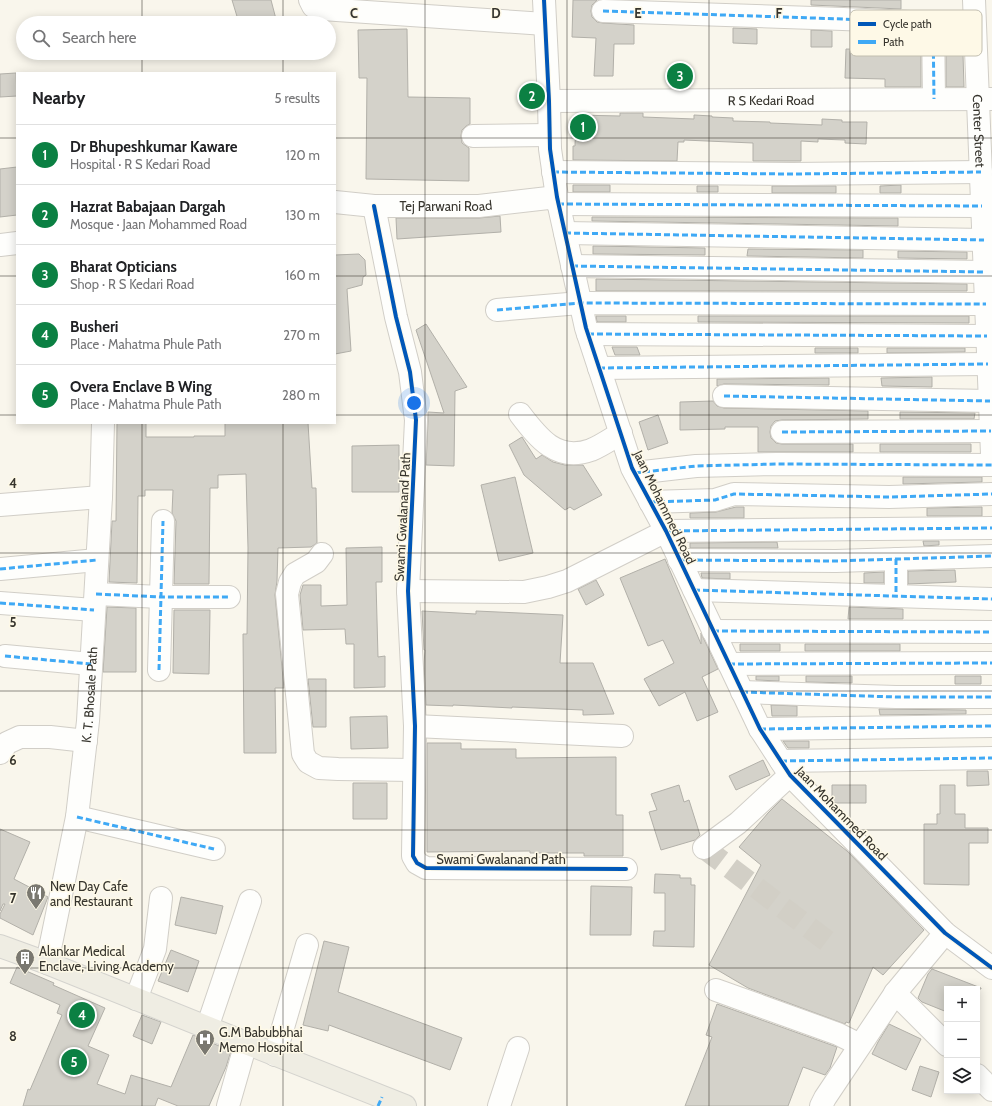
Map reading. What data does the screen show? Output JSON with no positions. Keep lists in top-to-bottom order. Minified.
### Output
{"streets":{"street":["R S Kedari Road","Center Street","Tej Parwani Road","Jaan Mohammed Road","Swami Gwalanand Path","K. T. Bhosale Path"]},"crossings":[["R S Kedari Road","Center Street"],["R S Kedari Road","Jaan Mohammed Road"],["Center Street","Tej Parwani Road"],["Tej Parwani Road","Jaan Mohammed Road"],["Tej Parwani Road","Swami Gwalanand Path"]],"places":{"restaurant":["New Day Cafe and Restaurant"],"building":["Alankar Medical Enclave, Living Academy"],"hospital":["G.M Babubbhai Memo Hospital"]},"legend":["Cycle path","Path"],"page":{"search":"Search here","pins":["3","2","1","4","5"],"heading":["Nearby","5 results"],"list":[{"mark":"1","name":"Dr Bhupeshkumar Kaware","note":"Hospital · R S Kedari Road","value":"120 m"},{"mark":"2","name":"Hazrat Babajaan Dargah","note":"Mosque · Jaan Mohammed Road","value":"130 m"},{"mark":"3","name":"Bharat Opticians","note":"Shop · R S Kedari Road","value":"160 m"},{"mark":"4","name":"Busheri","note":"Place · Mahatma Phule Path","value":"270 m"},{"mark":"5","name":"Overa Enclave B Wing","note":"Place · Mahatma Phule Path","value":"280 m"}],"map_buttons":["+","−"]},"grid":{"columns":["C","D","E","F"],"rows":["4","5","6","7","8"]}}
